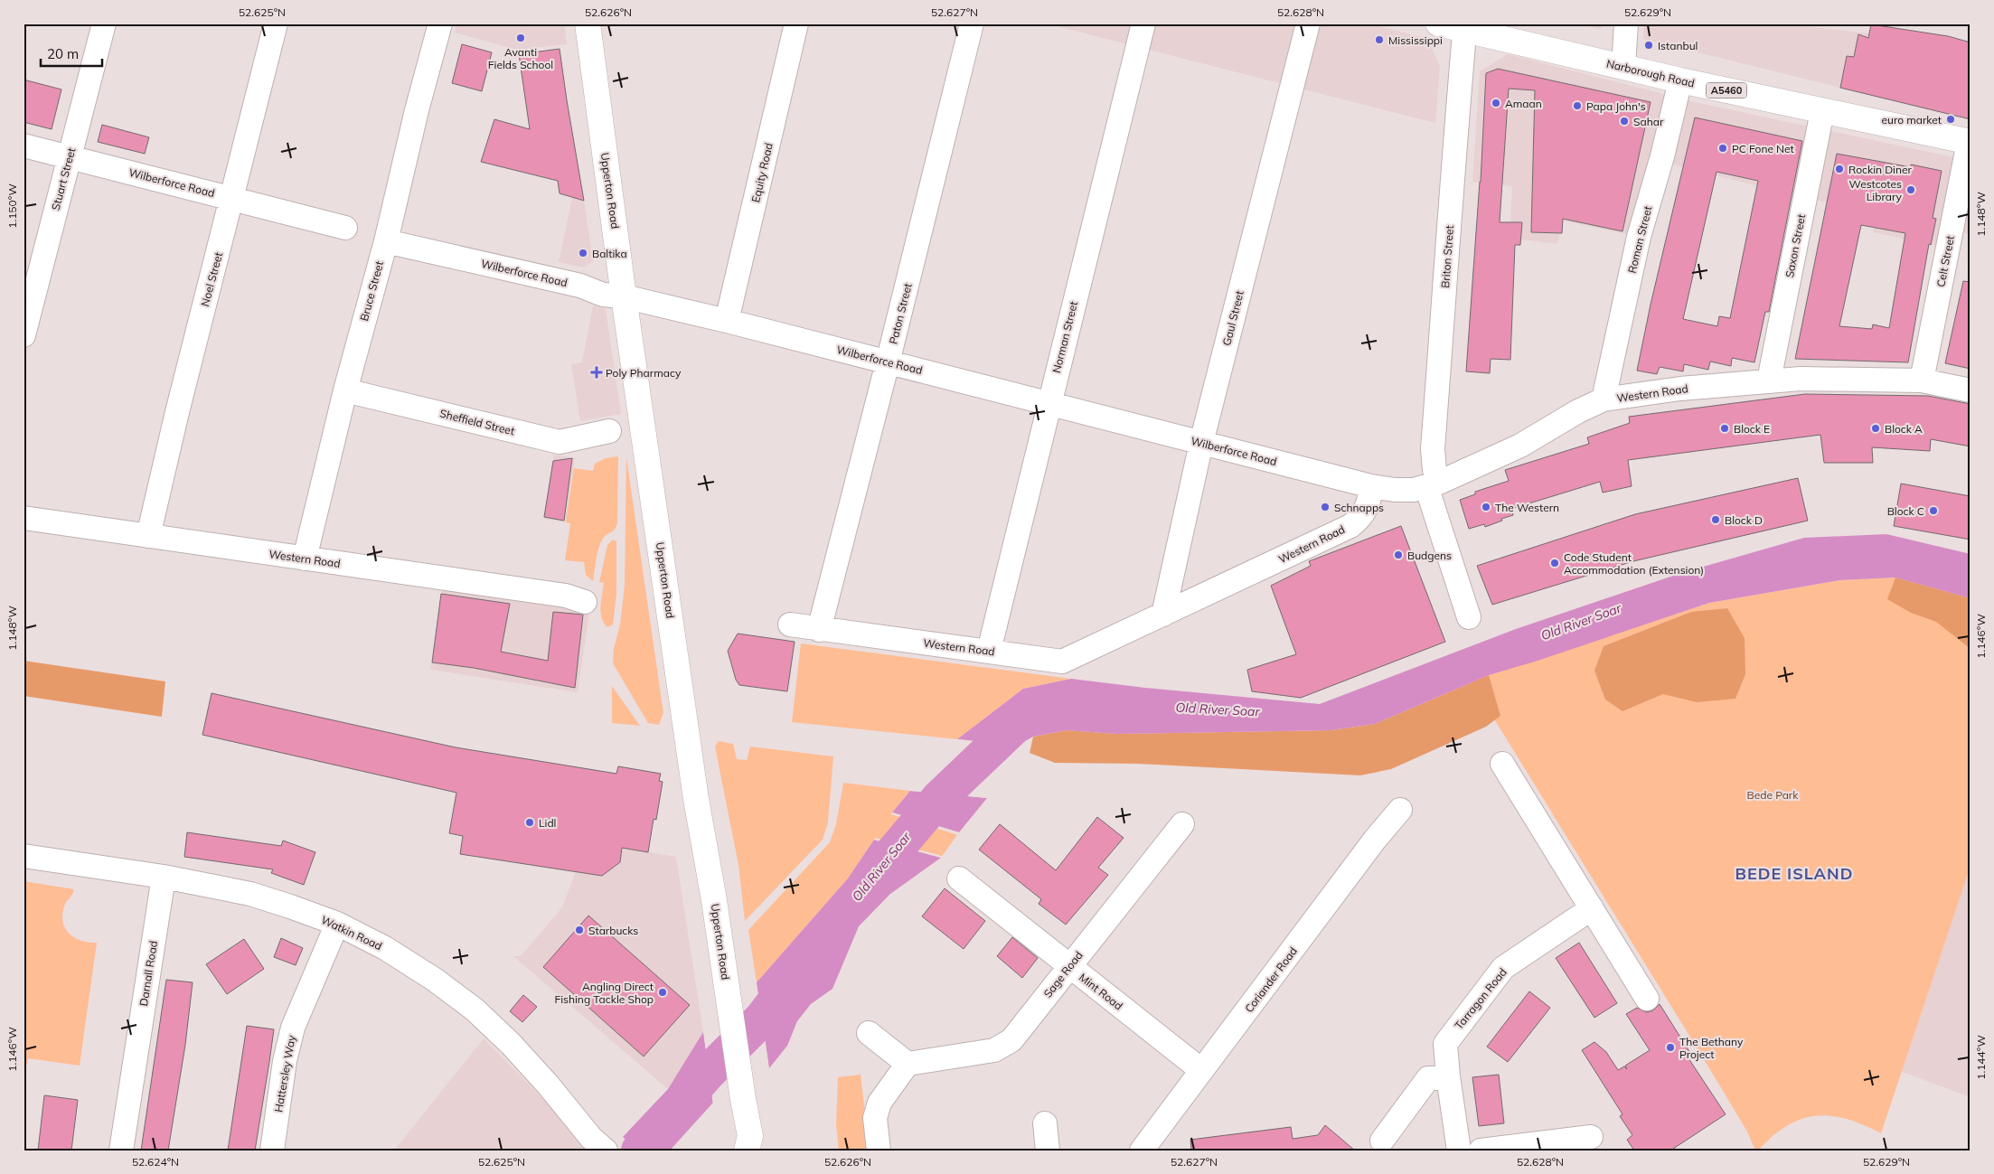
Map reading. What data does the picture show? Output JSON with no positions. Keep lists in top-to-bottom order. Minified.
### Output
{"streets":{"street":["Narborough Road","A5460","Equity Road","Stuart Street","Wilberforce Road","Upperton Road","Roman Street","Saxon Street","Briton Street","Celt Street","Noel Street","Bruce Street","Paton Street","Gaul Street","Norman Street","Western Road","Sheffield Street","Watkin Road","Darnall Road","Sage Road","Coriander Road","Mint Road","Tarragon Road","Hattersley Way"]},"crossings":[["Narborough Road","Roman Street"],["Narborough Road","Saxon Street"],["Narborough Road","Briton Street"],["Narborough Road","Celt Street"],["Equity Road","Wilberforce Road"],["Stuart Street","Wilberforce Road"],["Wilberforce Road","Upperton Road"],["Wilberforce Road","Noel Street"],["Wilberforce Road","Bruce Street"],["Wilberforce Road","Paton Street"],["Wilberforce Road","Gaul Street"],["Wilberforce Road","Norman Street"],["Wilberforce Road","Western Road"],["Roman Street","Western Road"],["Saxon Street","Western Road"],["Briton Street","Western Road"],["Celt Street","Western Road"],["Noel Street","Western Road"],["Bruce Street","Western Road"],["Bruce Street","Sheffield Street"],["Paton Street","Western Road"],["Gaul Street","Western Road"],["Norman Street","Western Road"],["Watkin Road","Darnall Road"],["Watkin Road","Hattersley Way"],["Sage Road","Mint Road"],["Coriander Road","Mint Road"]],"districts":["BEDE ISLAND"],"water":["Old River Soar"],"parks":["Bede Park"],"places":{"other":["Avanti Fields School","Mississippi","Istanbul","Amaan","Papa John's","euro market","Sahar","PC Fone Net","Rockin Diner","Westcotes Library","Baltika","Block E","Block A","Schnapps","The Western","Block C","Block D","Budgens","Code Student Accommodation (Extension)","Lidl","Starbucks","Angling Direct Fishing Tackle Shop","The Bethany Project"],"health":["Poly Pharmacy"]},"scale_bar":"20 m","coordinates":["52.625°N","52.626°N","52.627°N","52.628°N","52.629°N","1.150°W","1.148°W","1.146°W","1.144°W","52.624°N"]}
